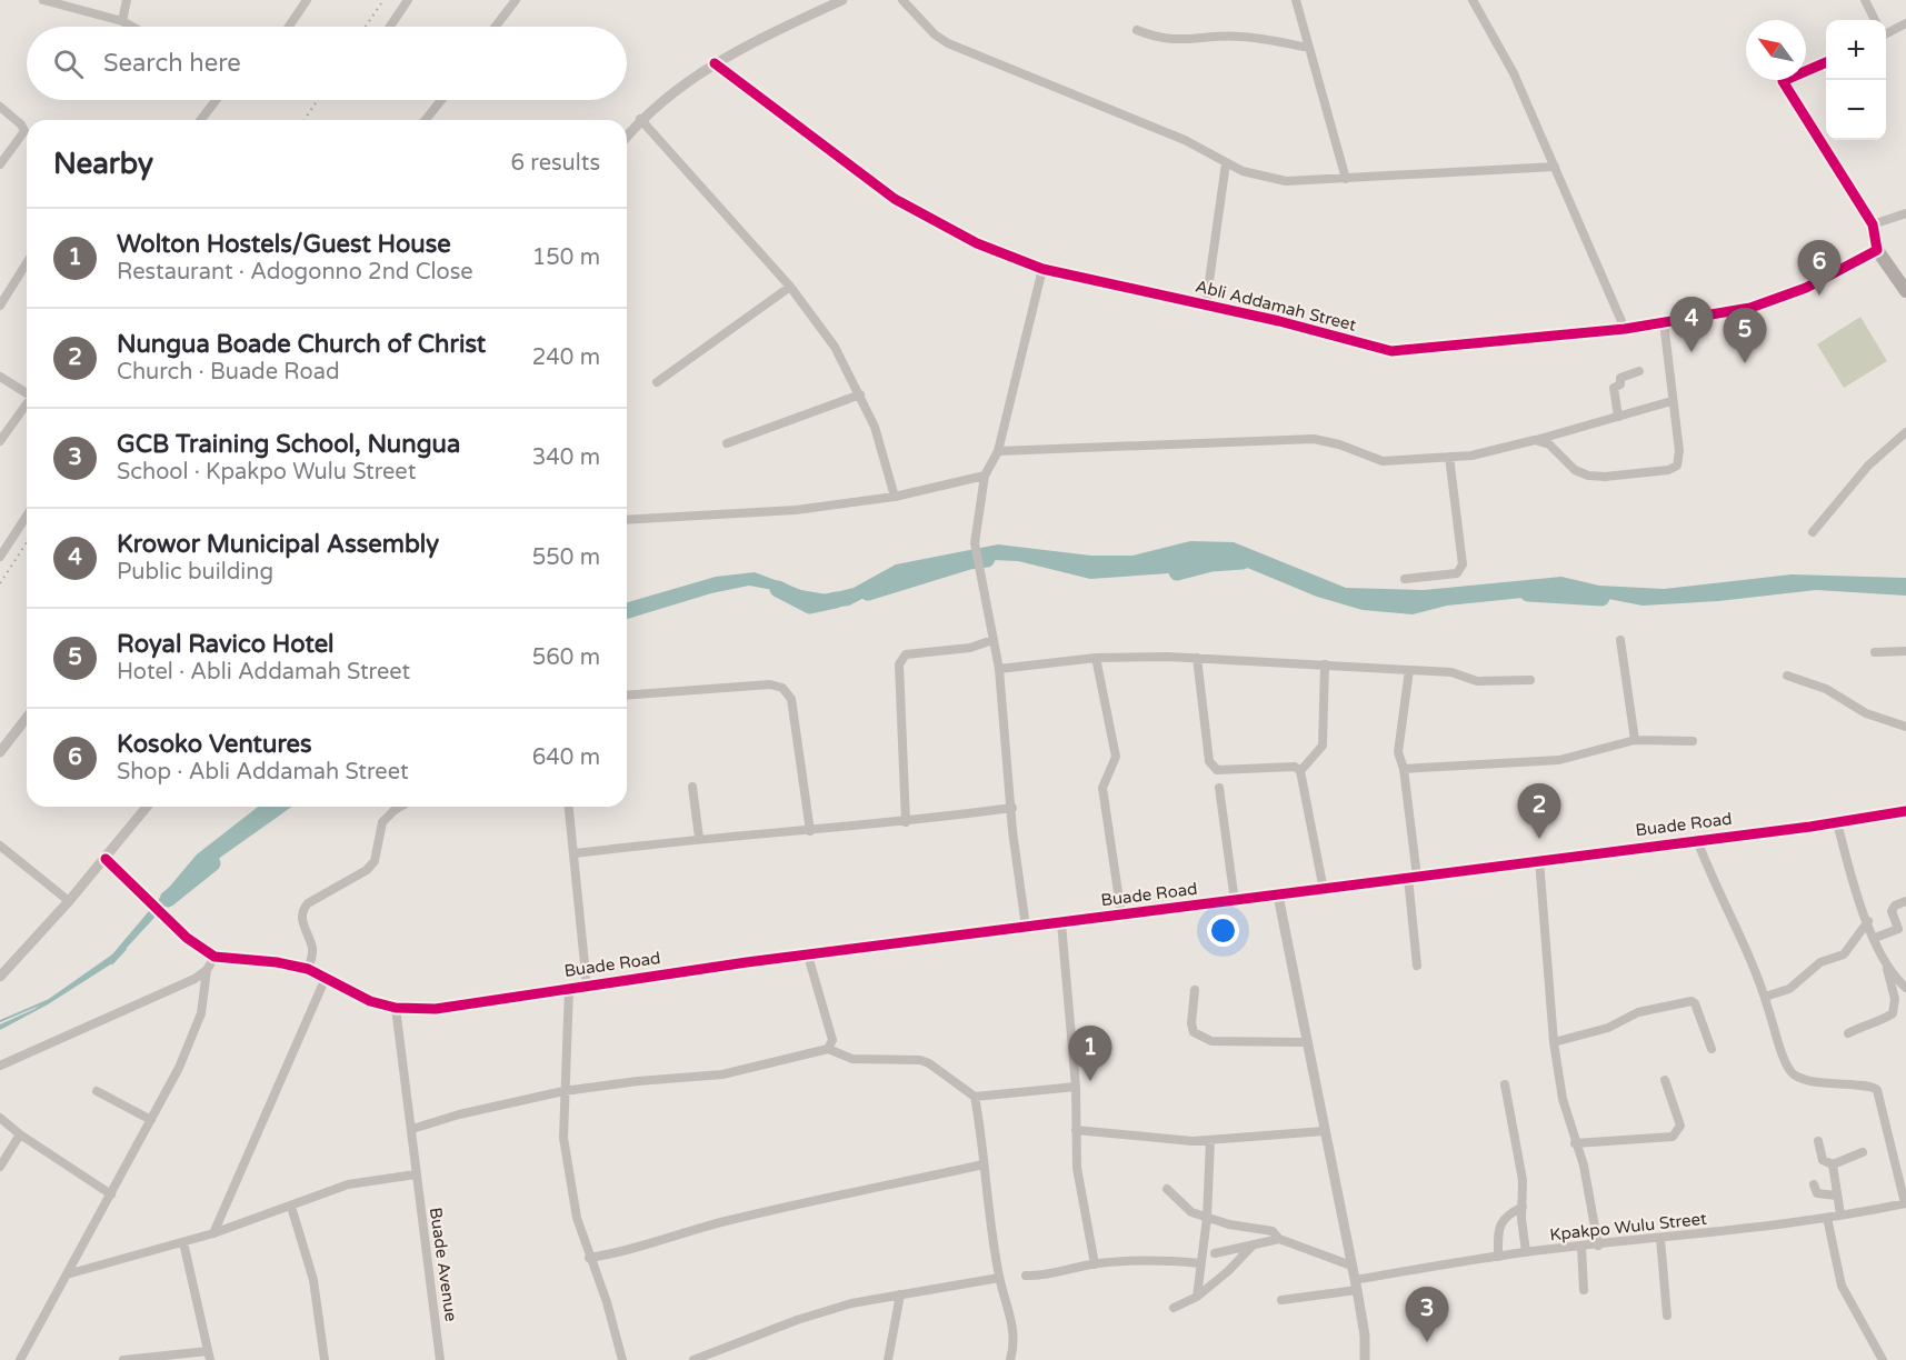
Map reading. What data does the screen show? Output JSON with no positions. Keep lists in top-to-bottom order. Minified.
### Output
{"streets":{"street":["Abli Addamah Street","Buade Road","Kpakpo Wulu Street","Buade Avenue"]},"crossings":[["Buade Road","Buade Avenue"]],"north":"top left","page":{"map_buttons":["+","−"],"search":"Search here","heading":["Nearby","6 results"],"list":[{"mark":"1","name":"Wolton Hostels/Guest House","note":"Restaurant · Adogonno 2nd Close","value":"150 m"},{"mark":"2","name":"Nungua Boade Church of Christ","note":"Church · Buade Road","value":"240 m"},{"mark":"3","name":"GCB Training School, Nungua","note":"School · Kpakpo Wulu Street","value":"340 m"},{"mark":"4","name":"Krowor Municipal Assembly","note":"Public building","value":"550 m"},{"mark":"5","name":"Royal Ravico Hotel","note":"Hotel · Abli Addamah Street","value":"560 m"},{"mark":"6","name":"Kosoko Ventures","note":"Shop · Abli Addamah Street","value":"640 m"}],"pins":["6","4","5","2","1","3"]}}
